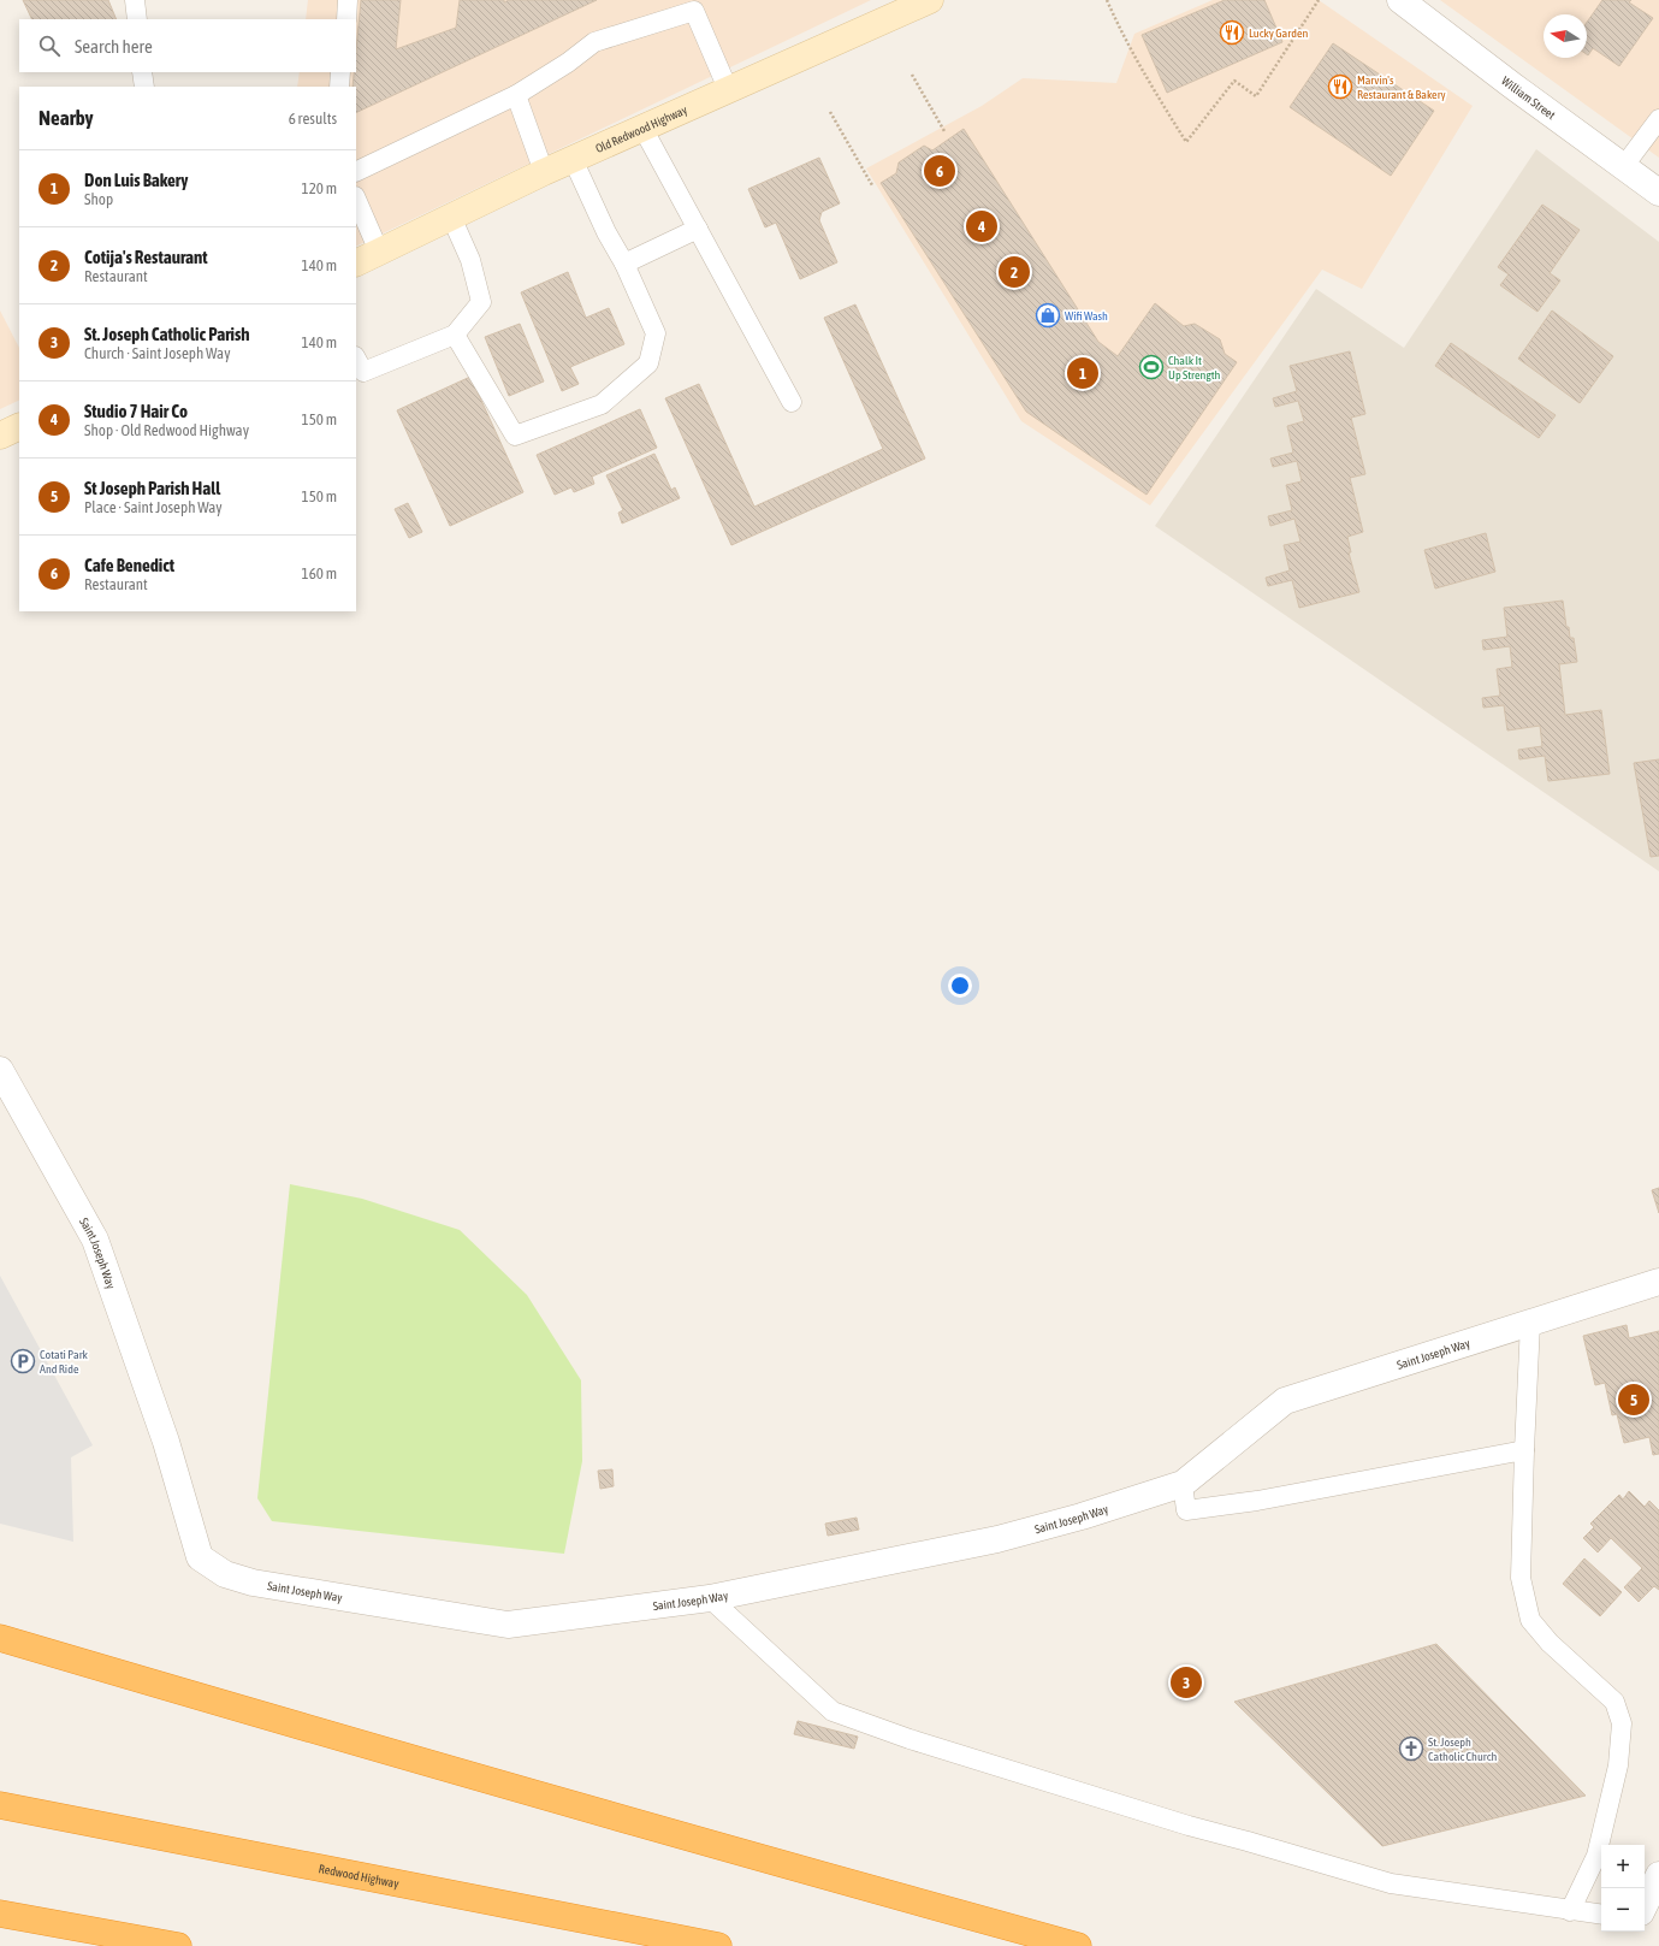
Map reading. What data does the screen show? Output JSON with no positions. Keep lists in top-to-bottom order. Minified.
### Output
{"streets":{"highway":["Redwood Highway"],"main road":["Old Redwood Highway"],"street":["William Street","Saint Joseph Way"]},"places":{"restaurant":["Lucky Garden","Marvin's Restaurant & Bakery"],"shop":["Wifi Wash"],"sports":["Chalk It Up Strength"],"parking":["Cotati Park And Ride"],"church":["St. Joseph Catholic Church"]},"north":"left","page":{"search":"Search here","heading":["Nearby","6 results"],"list":[{"mark":"1","name":"Don Luis Bakery","note":"Shop","value":"120 m"},{"mark":"2","name":"Cotija's Restaurant","note":"Restaurant","value":"140 m"},{"mark":"3","name":"St. Joseph Catholic Parish","note":"Church · Saint Joseph Way","value":"140 m"},{"mark":"4","name":"Studio 7 Hair Co","note":"Shop · Old Redwood Highway","value":"150 m"},{"mark":"5","name":"St Joseph Parish Hall","note":"Place · Saint Joseph Way","value":"150 m"},{"mark":"6","name":"Cafe Benedict","note":"Restaurant","value":"160 m"}],"pins":["6","4","2","1","5","3"],"map_buttons":["+","−"]}}
